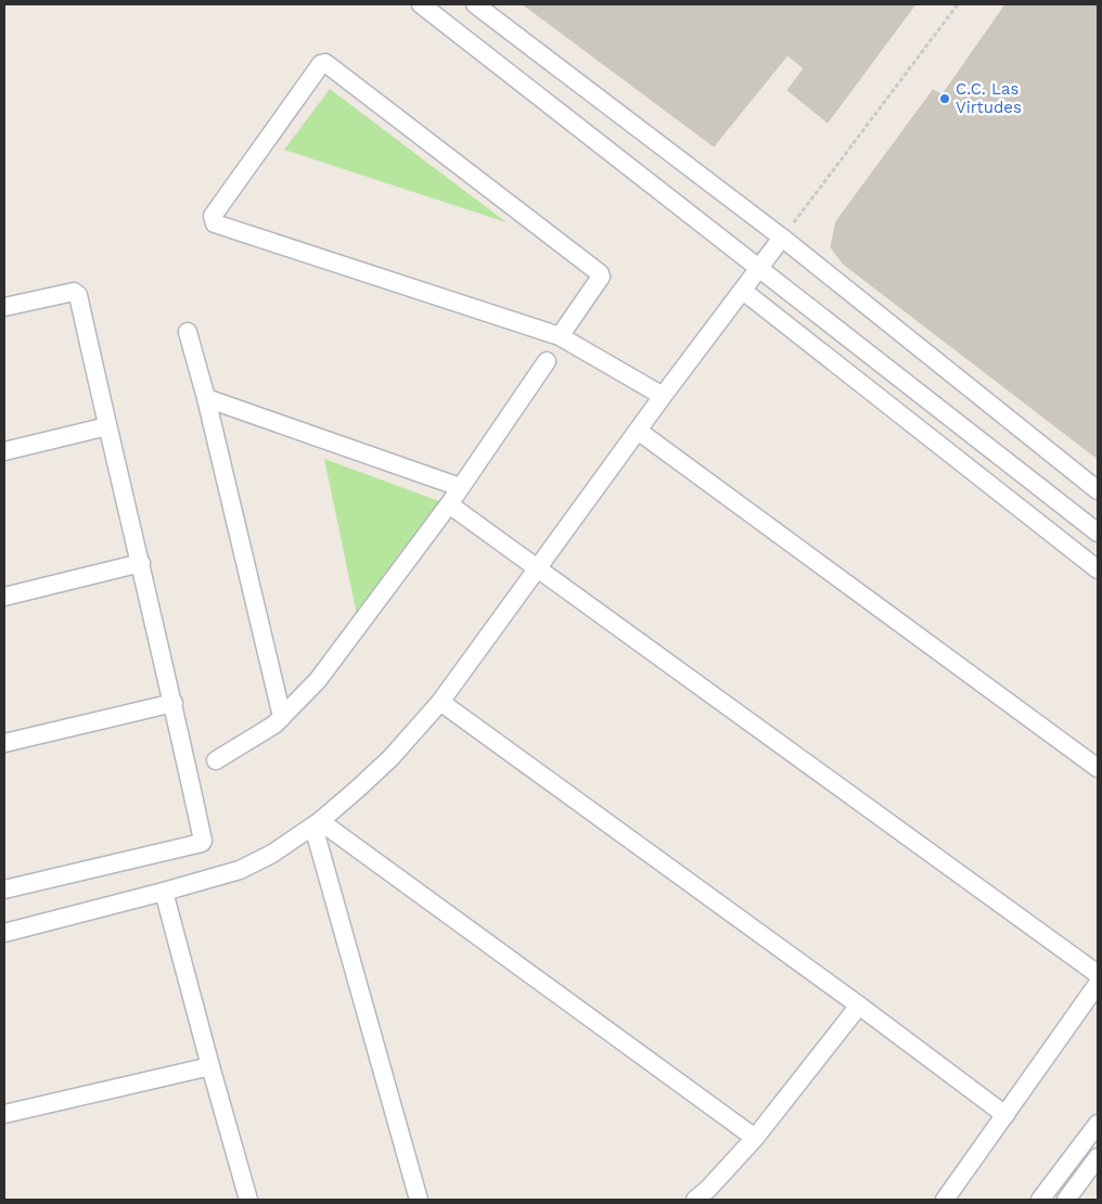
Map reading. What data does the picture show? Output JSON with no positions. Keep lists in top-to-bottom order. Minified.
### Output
{"places":["C.C. Las Virtudes"]}
